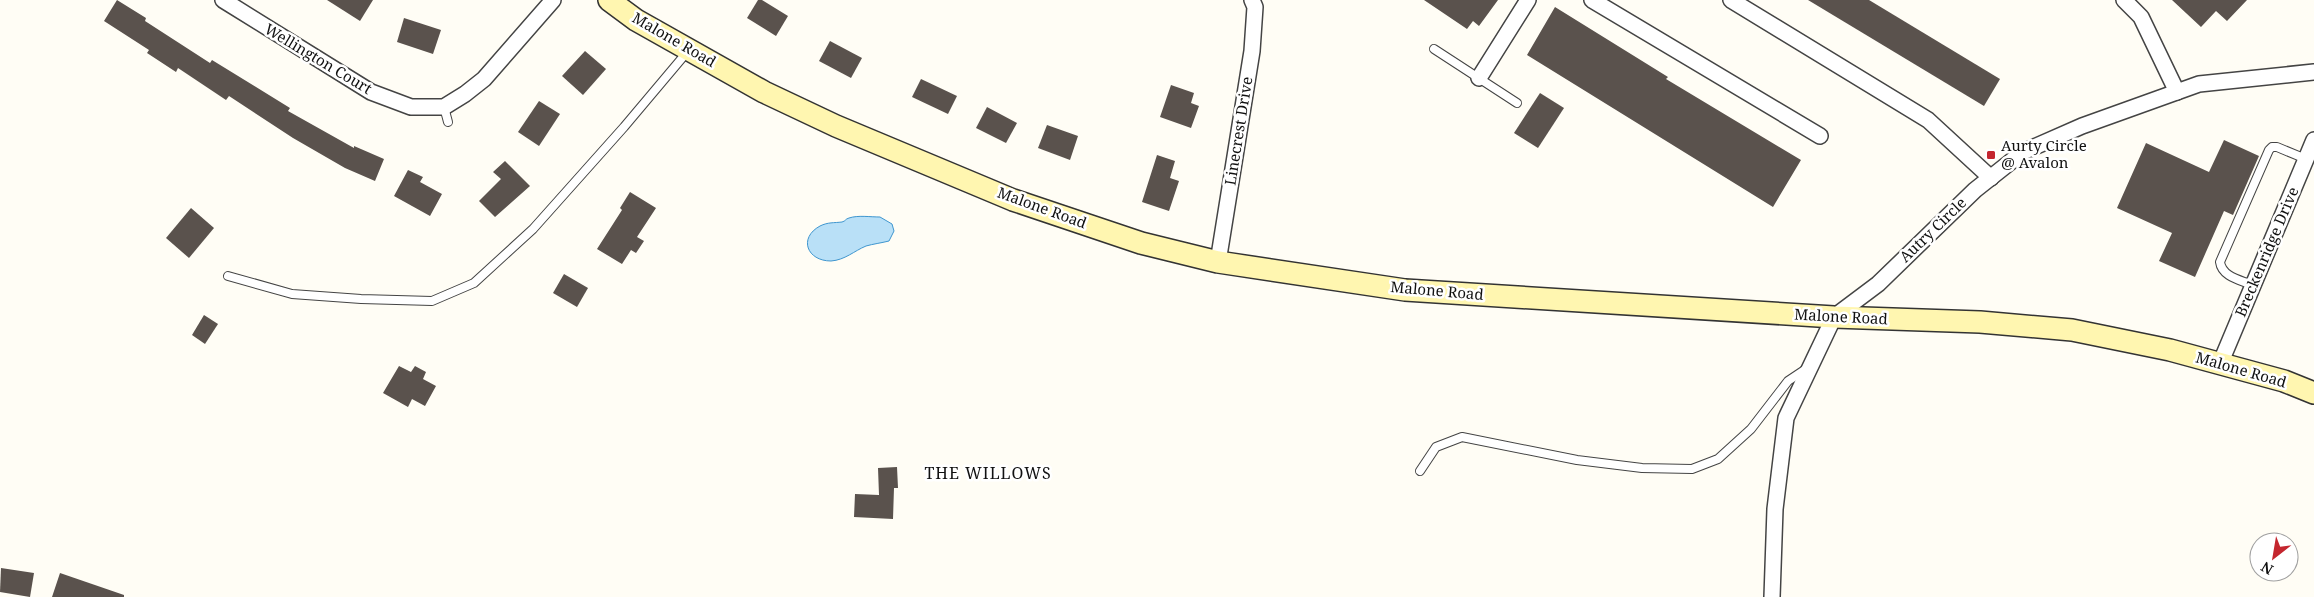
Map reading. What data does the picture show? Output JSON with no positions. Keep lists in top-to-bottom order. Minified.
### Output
{"streets":{"street":["Malone Road","Wellington Court","Linecrest Drive","Autry Circle","Breckenridge Drive"]},"crossings":[["Malone Road","Linecrest Drive"],["Malone Road","Autry Circle"],["Malone Road","Breckenridge Drive"]],"districts":["THE WILLOWS"],"places":{"transit":["Aurty Circle @ Avalon"]},"north":"bottom left"}
